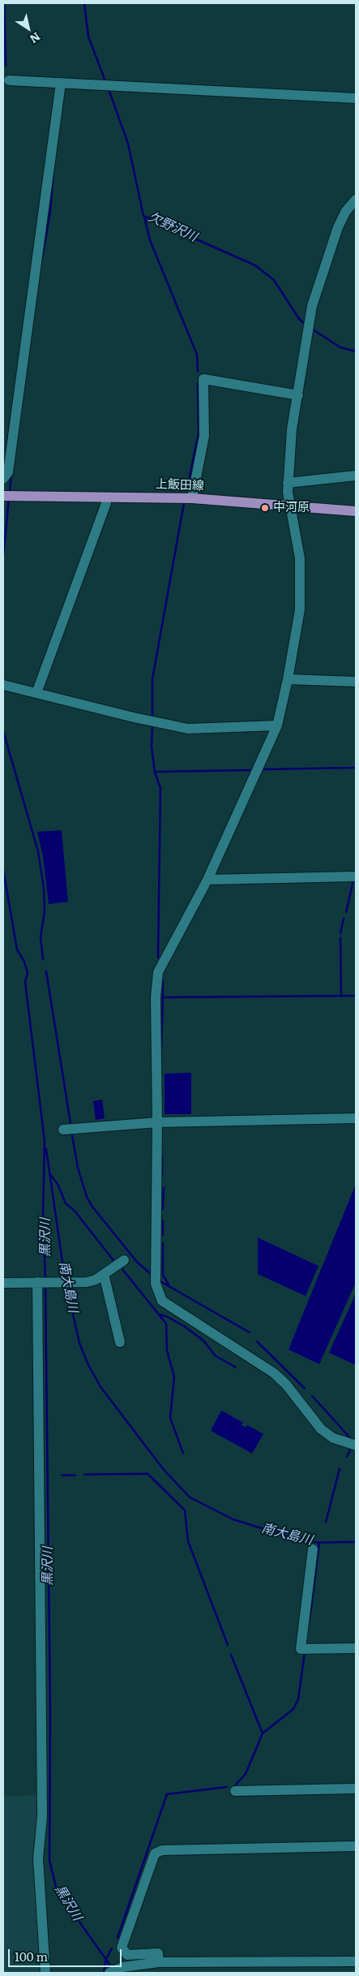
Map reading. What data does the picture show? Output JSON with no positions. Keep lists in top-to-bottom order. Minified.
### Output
{"streets":{"main road":["上飯田線"]},"water":["欠野沢川","黒沢川","南大島川"],"places":["中河原"],"scale_bar":"100 m","north":"bottom right"}
